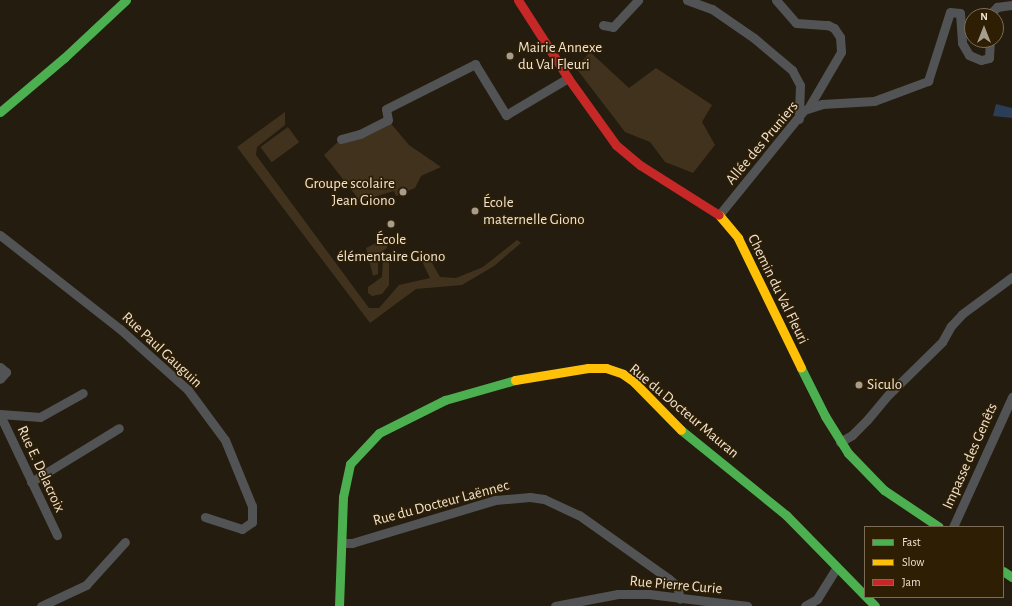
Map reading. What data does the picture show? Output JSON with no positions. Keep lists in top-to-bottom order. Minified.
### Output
{"streets":{"street":["Allée des Pruniers","Chemin du Val Fleuri","Rue Paul Gauguin","Rue du Docteur Mauran","Impasse des Genêts","Rue E. Delacroix","Rue du Docteur Laënnec","Rue Pierre Curie"]},"crossings":[["Allée des Pruniers","Chemin du Val Fleuri"],["Rue du Docteur Mauran","Rue du Docteur Laënnec"],["Rue du Docteur Laënnec","Rue Pierre Curie"]],"places":["Mairie Annexe du Val Fleuri","Groupe scolaire Jean Giono","École maternelle Giono","École élémentaire Giono","Siculo"],"legend":["Fast","Slow","Jam"],"north":"top"}
